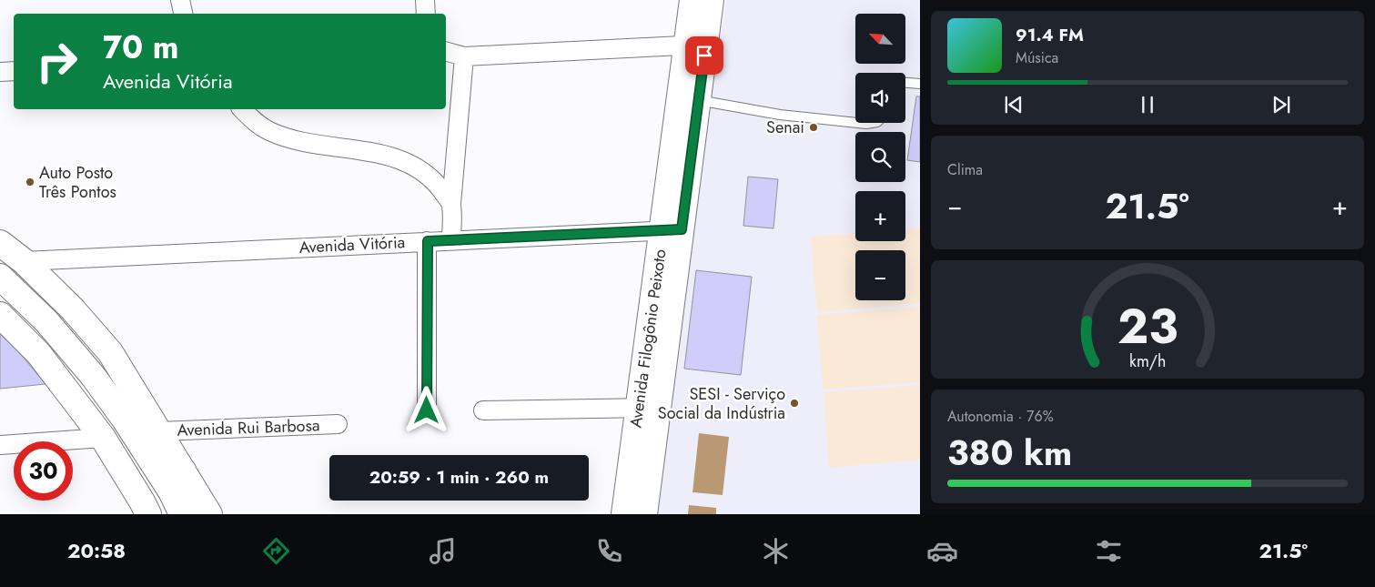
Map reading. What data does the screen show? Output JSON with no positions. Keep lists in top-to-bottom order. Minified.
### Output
{"streets":{"main road":["Avenida Filogônio Peixoto"],"street":["Avenida Vitória","Avenida Rui Barbosa"]},"crossings":[["Avenida Vitória","Avenida Filogônio Peixoto"]],"places":["Senai","Auto Posto Três Pontos","SESI - Serviço Social da Indústria"],"north":"top left","page":{"map_buttons":["+","−"],"turn":["70 m","Avenida Vitória"],"song":["91.4 FM","Música"],"tile":["Clima",["Autonomia · 76%","380 km"]],"heat":["−","21.5°","+"],"limit":"30","trip":"20:59 · 1 min · 260 m","tabs":["20:58","21.5°"],"gauge":["23","km/h"]}}
